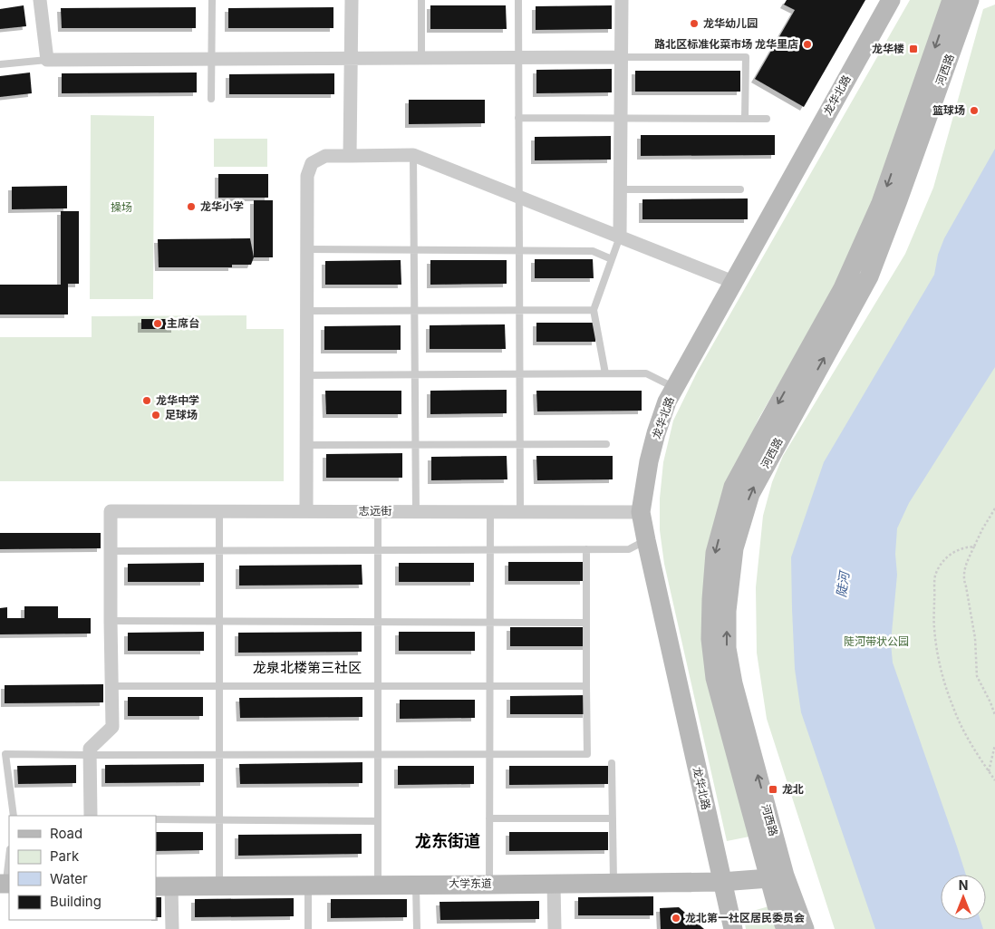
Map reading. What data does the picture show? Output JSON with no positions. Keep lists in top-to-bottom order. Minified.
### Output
{"streets":{"main road":["河西路","龙华北路","大学东道"],"street":["志远街"]},"crossings":[["河西路","大学东道"],["龙华北路","志远街"],["龙华北路","大学东道"]],"districts":["龙泉北楼第三社区","龙东街道"],"water":["陡河"],"parks":["操场","陡河带状公园"],"places":{"other":["龙华幼儿园","路北区标准化菜市场 龙华里店","篮球场","龙华小学","主席台","龙华中学","足球场","龙北第一社区居民委员会"],"transit":["龙华楼","龙北"]},"legend":["Road","Park","Water","Building"],"north":"top"}
